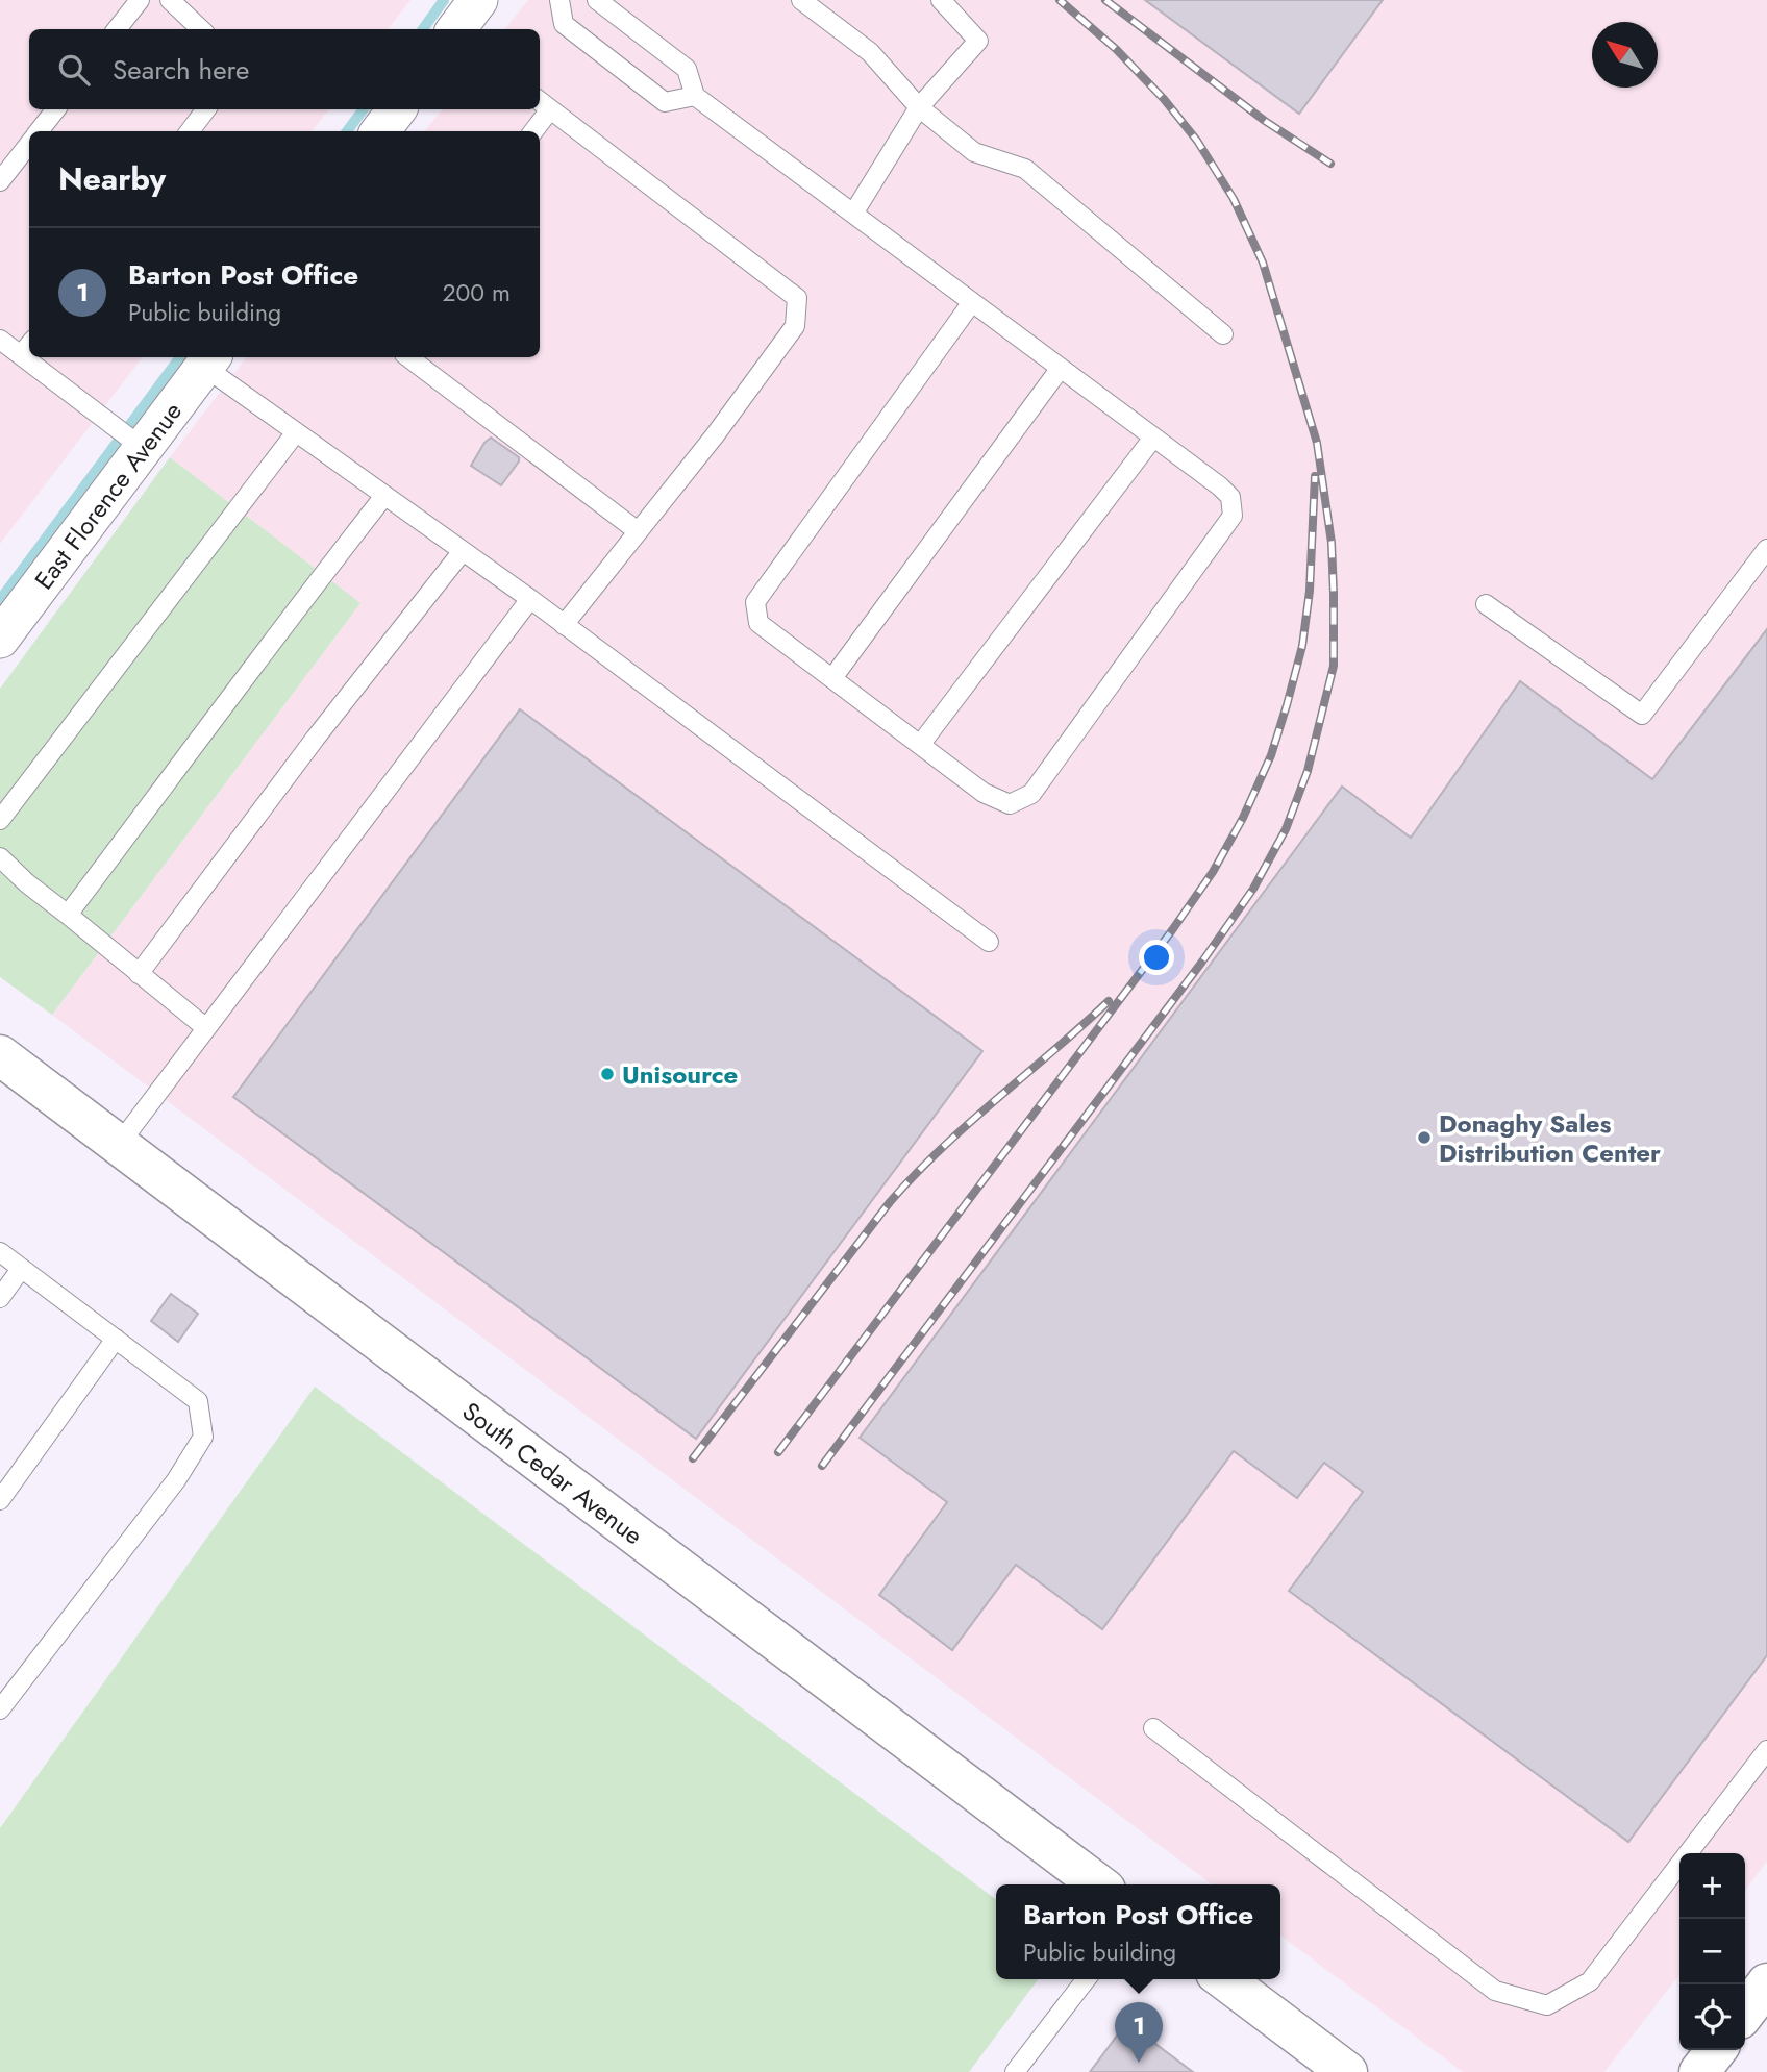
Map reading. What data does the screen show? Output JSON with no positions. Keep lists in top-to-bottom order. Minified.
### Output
{"streets":{"main road":["South Cedar Avenue"],"street":["East Florence Avenue"]},"places":["Unisource","Donaghy Sales Distribution Center"],"north":"top left","page":{"search":"Search here","heading":"Nearby","list":[{"mark":"1","name":"Barton Post Office","note":"Public building","value":"200 m"}],"map_buttons":["+","−"],"popup":["Barton Post Office","Public building"],"pins":"1"}}
